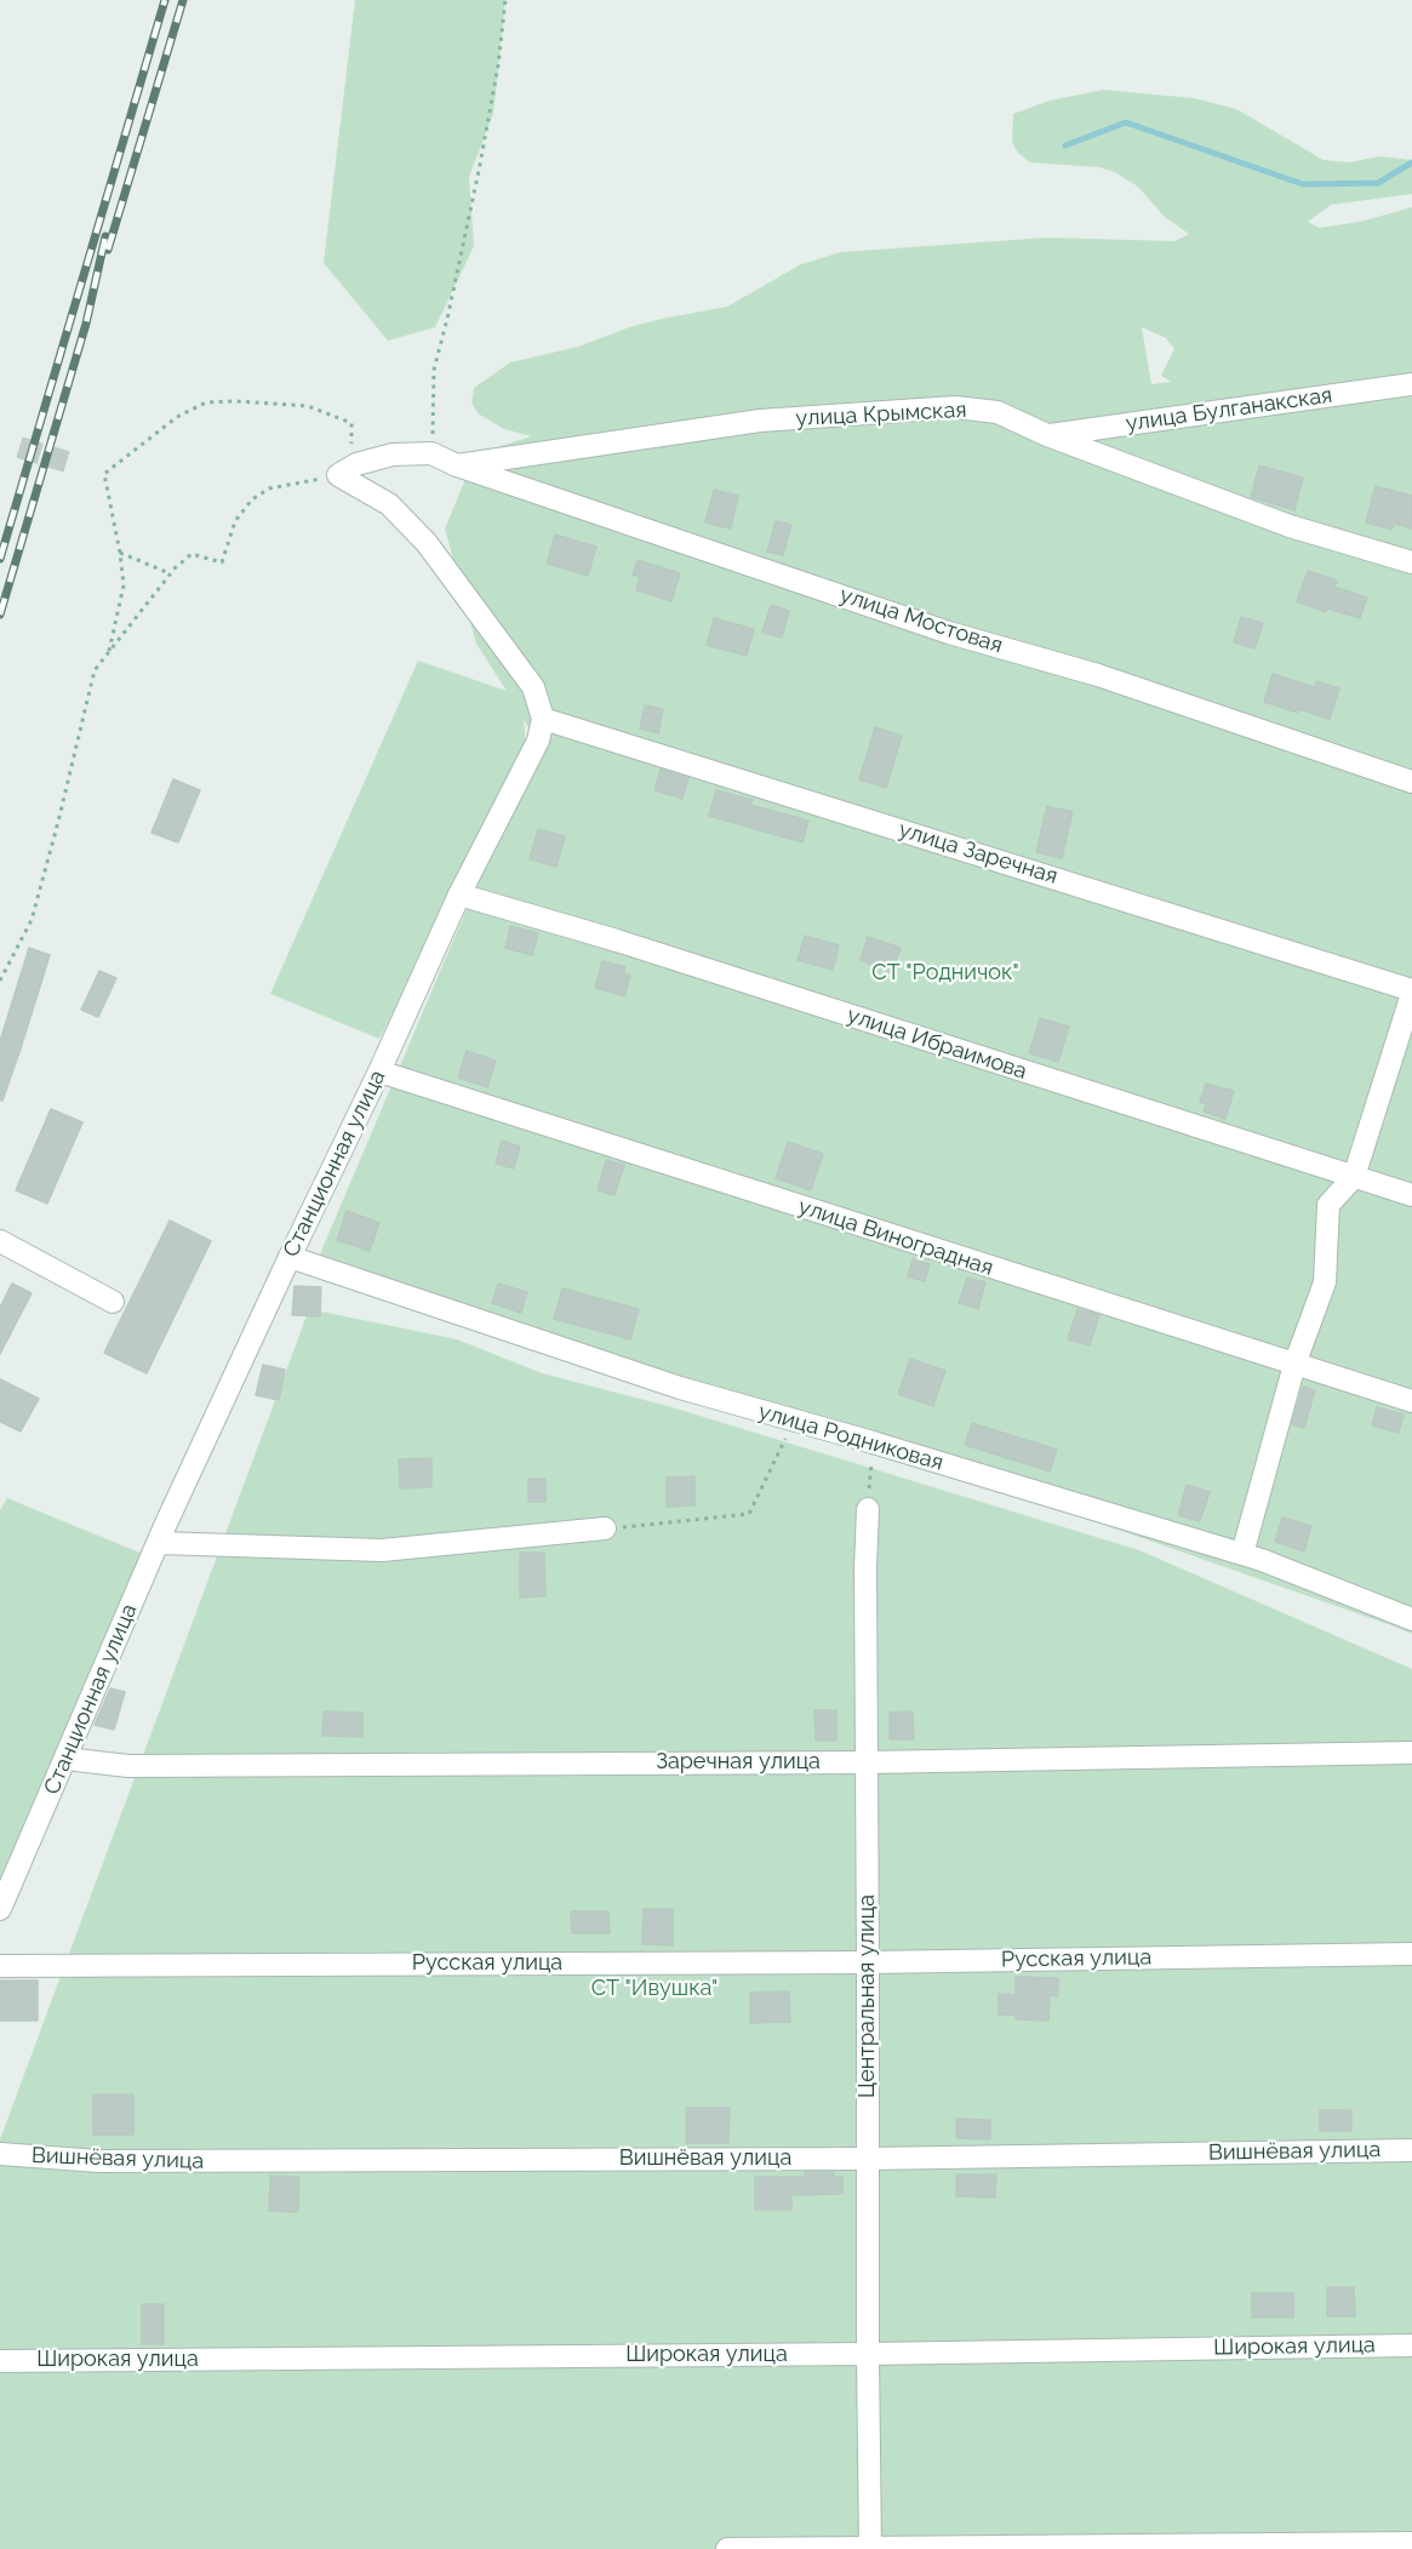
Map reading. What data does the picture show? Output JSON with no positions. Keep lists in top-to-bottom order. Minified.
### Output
{"streets":{"street":["улица Булганакская","улица Крымская","улица Мостовая","улица Заречная","улица Ибраимова","Станционная улица","улица Виноградная","улица Родниковая","Заречная улица","Русская улица","Центральная улица","Вишнёвая улица","Широкая улица"]},"crossings":[["улица Булганакская","улица Крымская"],["улица Крымская","улица Мостовая"],["улица Заречная","Станционная улица"],["улица Ибраимова","Станционная улица"],["Станционная улица","улица Виноградная"],["Станционная улица","улица Родниковая"],["Станционная улица","Заречная улица"],["Заречная улица","Центральная улица"],["Русская улица","Центральная улица"],["Центральная улица","Вишнёвая улица"],["Центральная улица","Широкая улица"]],"parks":["СТ \"Родничок\"","СТ \"Ивушка\""]}
